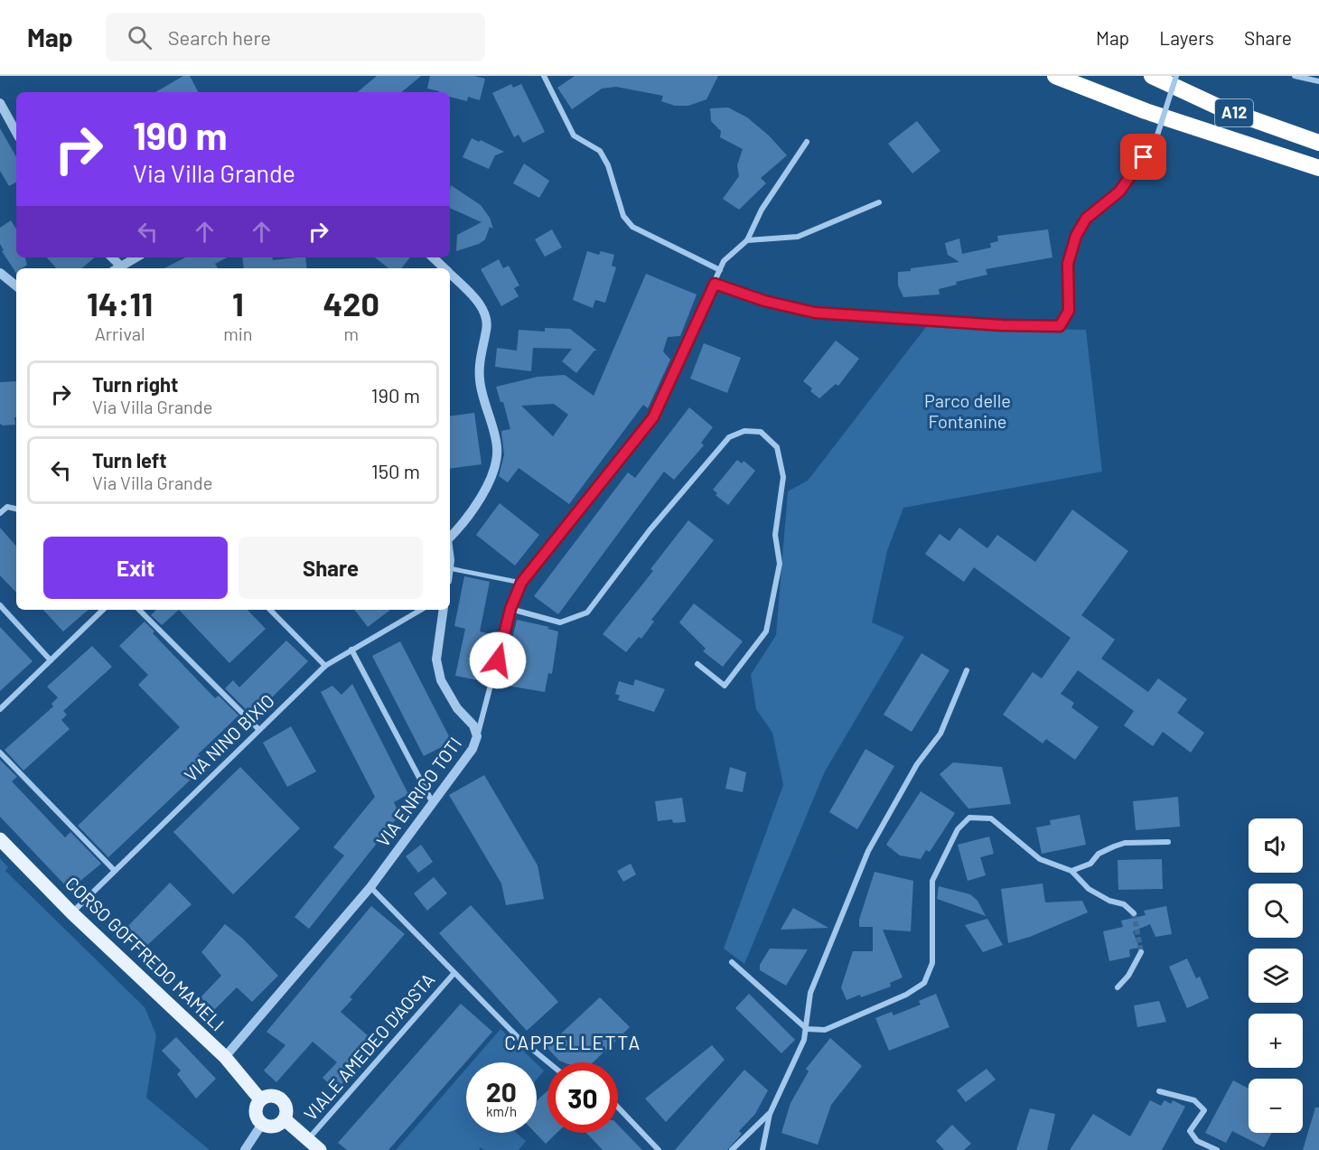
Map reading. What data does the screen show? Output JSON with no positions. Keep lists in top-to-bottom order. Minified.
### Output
{"streets":{"highway":["A12"],"main road":["CORSO GOFFREDO MAMELI"],"street":["VIA NINO BIXIO","VIA ENRICO TOTI","VIALE AMEDEO D'AOSTA"]},"crossings":[["VIA NINO BIXIO","CORSO GOFFREDO MAMELI"],["VIA ENRICO TOTI","CORSO GOFFREDO MAMELI"]],"districts":["CAPPELLETTA"],"parks":["Parco delle Fontanine"],"page":{"header":"Map","search":"Search here","nav":["Map","Layers","Share"],"turn":["190 m","Via Villa Grande"],"eta":["14:11","Arrival","1","min","420","m"],"list":[{"name":"Turn right","note":"Via Villa Grande","value":"190 m"},{"name":"Turn left","note":"Via Villa Grande","value":"150 m"}],"buttons":["Exit","Share"],"map_buttons":["+","−"],"speed":"20 km/h","limit":"30"}}
